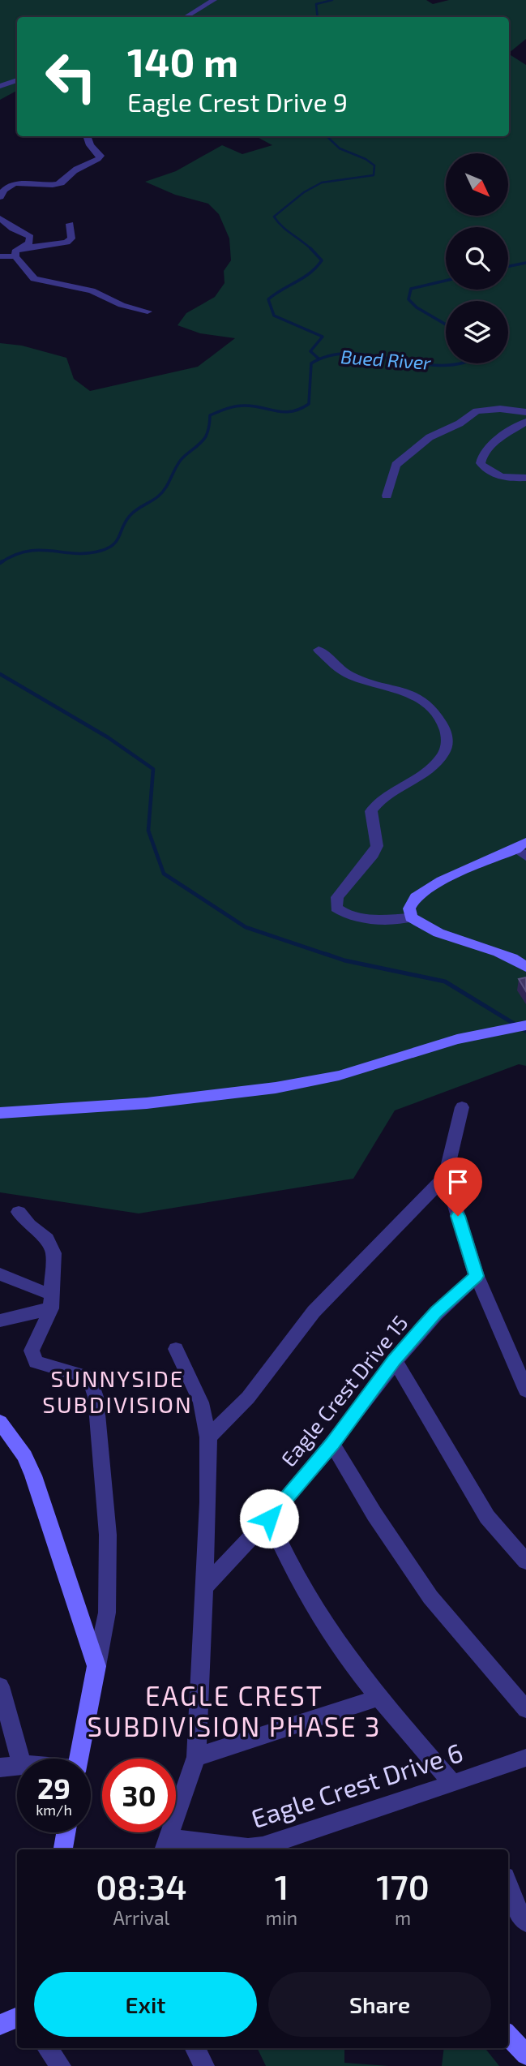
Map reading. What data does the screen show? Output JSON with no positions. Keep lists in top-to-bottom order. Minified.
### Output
{"streets":{"street":["Eagle Crest Drive 15","Eagle Crest Drive 6"]},"districts":["SUNNYSIDE SUBDIVISION","EAGLE CREST SUBDIVISION PHASE 3"],"water":["Bued River"],"north":"bottom right","page":{"turn":["140 m","Eagle Crest Drive 9"],"speed":"29 km/h","limit":"30","eta":["08:34","Arrival","1","min","170","m"],"buttons":["Exit","Share"]}}
